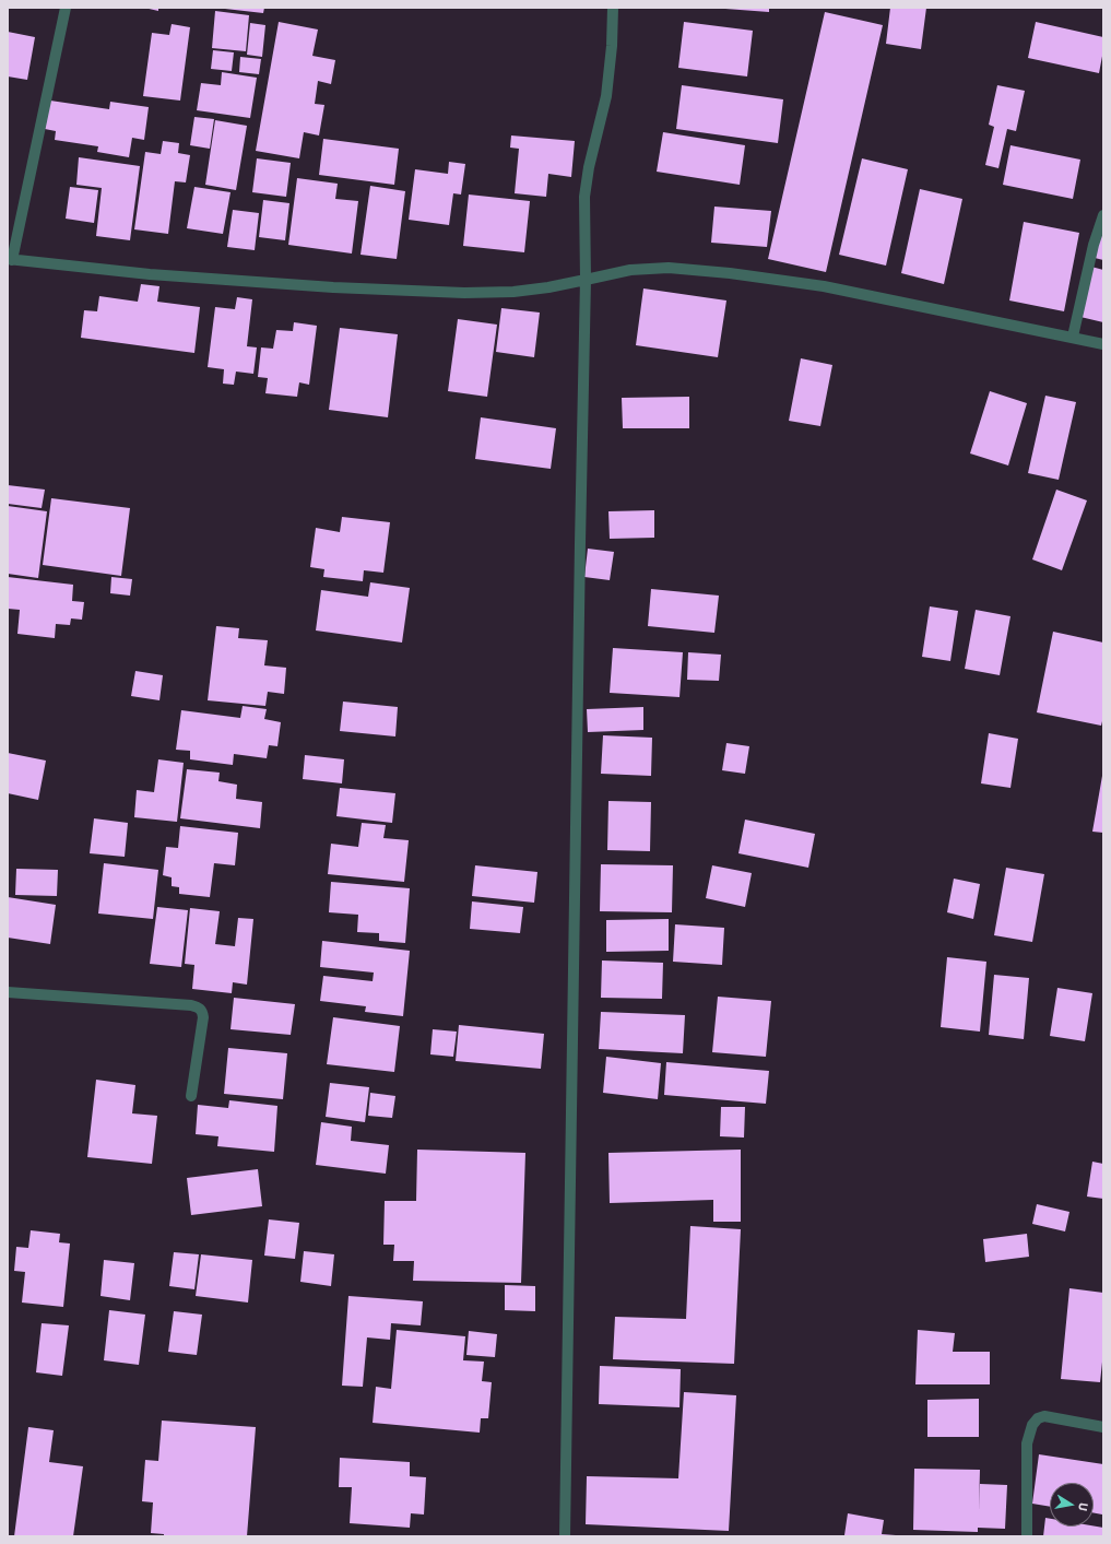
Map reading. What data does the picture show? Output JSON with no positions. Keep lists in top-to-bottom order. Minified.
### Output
{"north":"right"}
